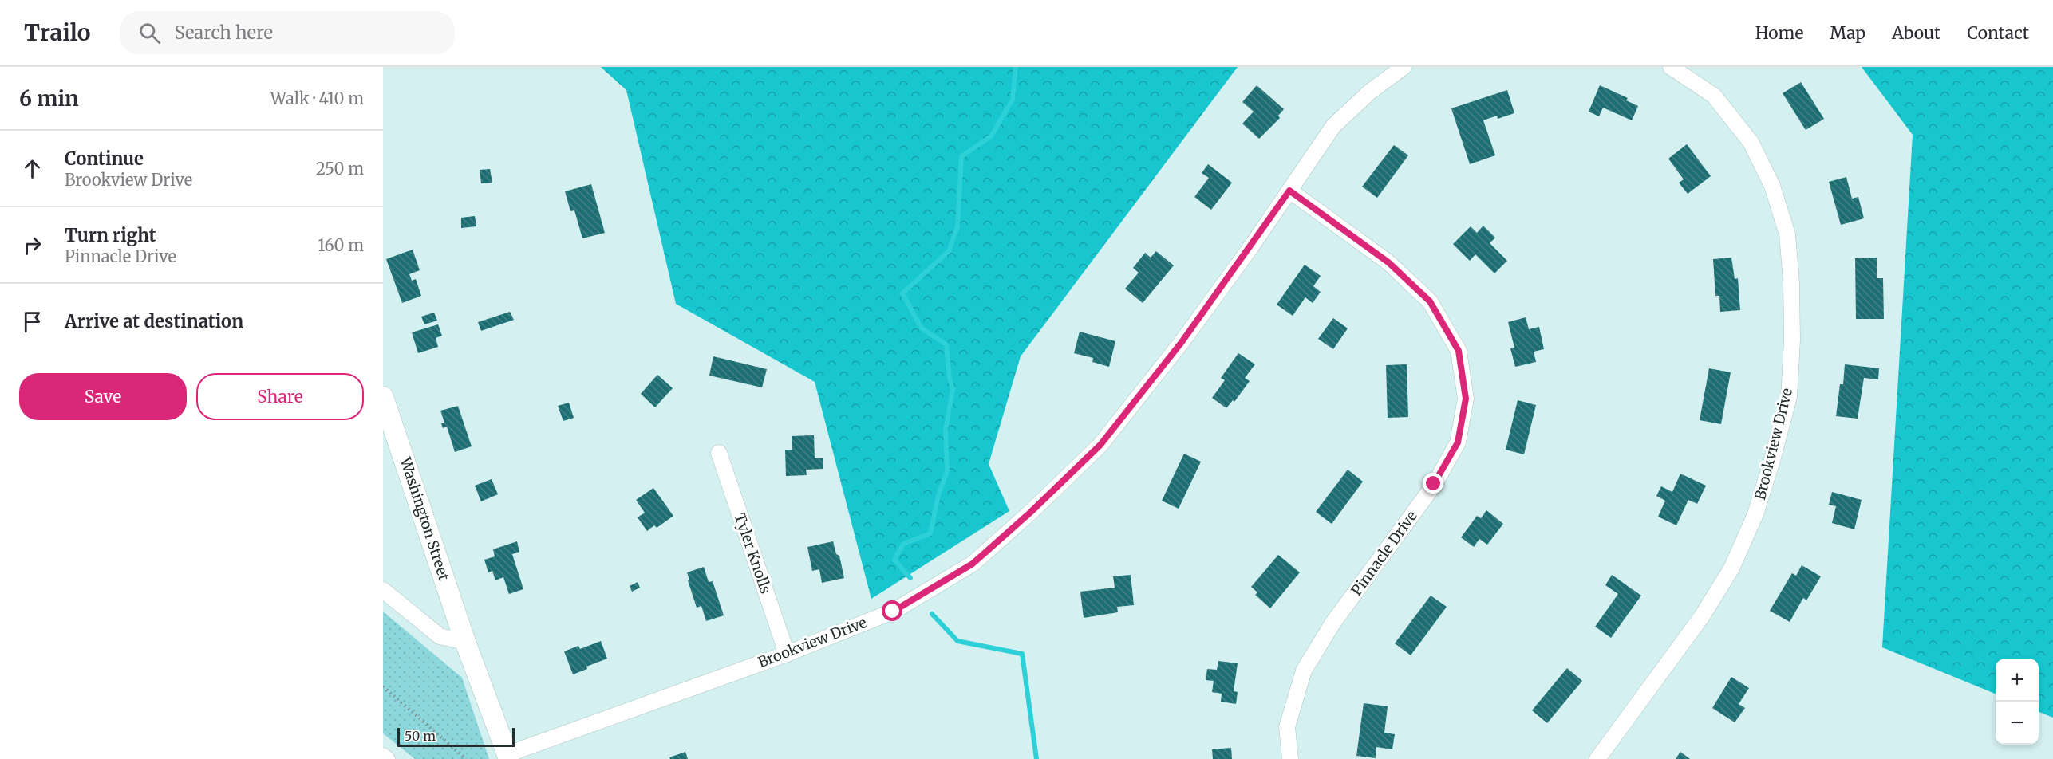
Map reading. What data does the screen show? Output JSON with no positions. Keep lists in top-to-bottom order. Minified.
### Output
{"streets":{"street":["Brookview Drive","Washington Street","Tyler Knolls","Pinnacle Drive"]},"crossings":[["Brookview Drive","Washington Street"],["Brookview Drive","Tyler Knolls"],["Brookview Drive","Pinnacle Drive"]],"scale_bar":"50 m","page":{"header":"Trailo","search":"Search here","nav":["Home","Map","About","Contact"],"heading":["6 min","Walk · 410 m"],"list":[["Continue","Brookview Drive","250 m"],["Turn right","Pinnacle Drive","160 m"],"Arrive at destination"],"buttons":["Save","Share"],"map_buttons":["+","−"],"scale":"50 m"}}
